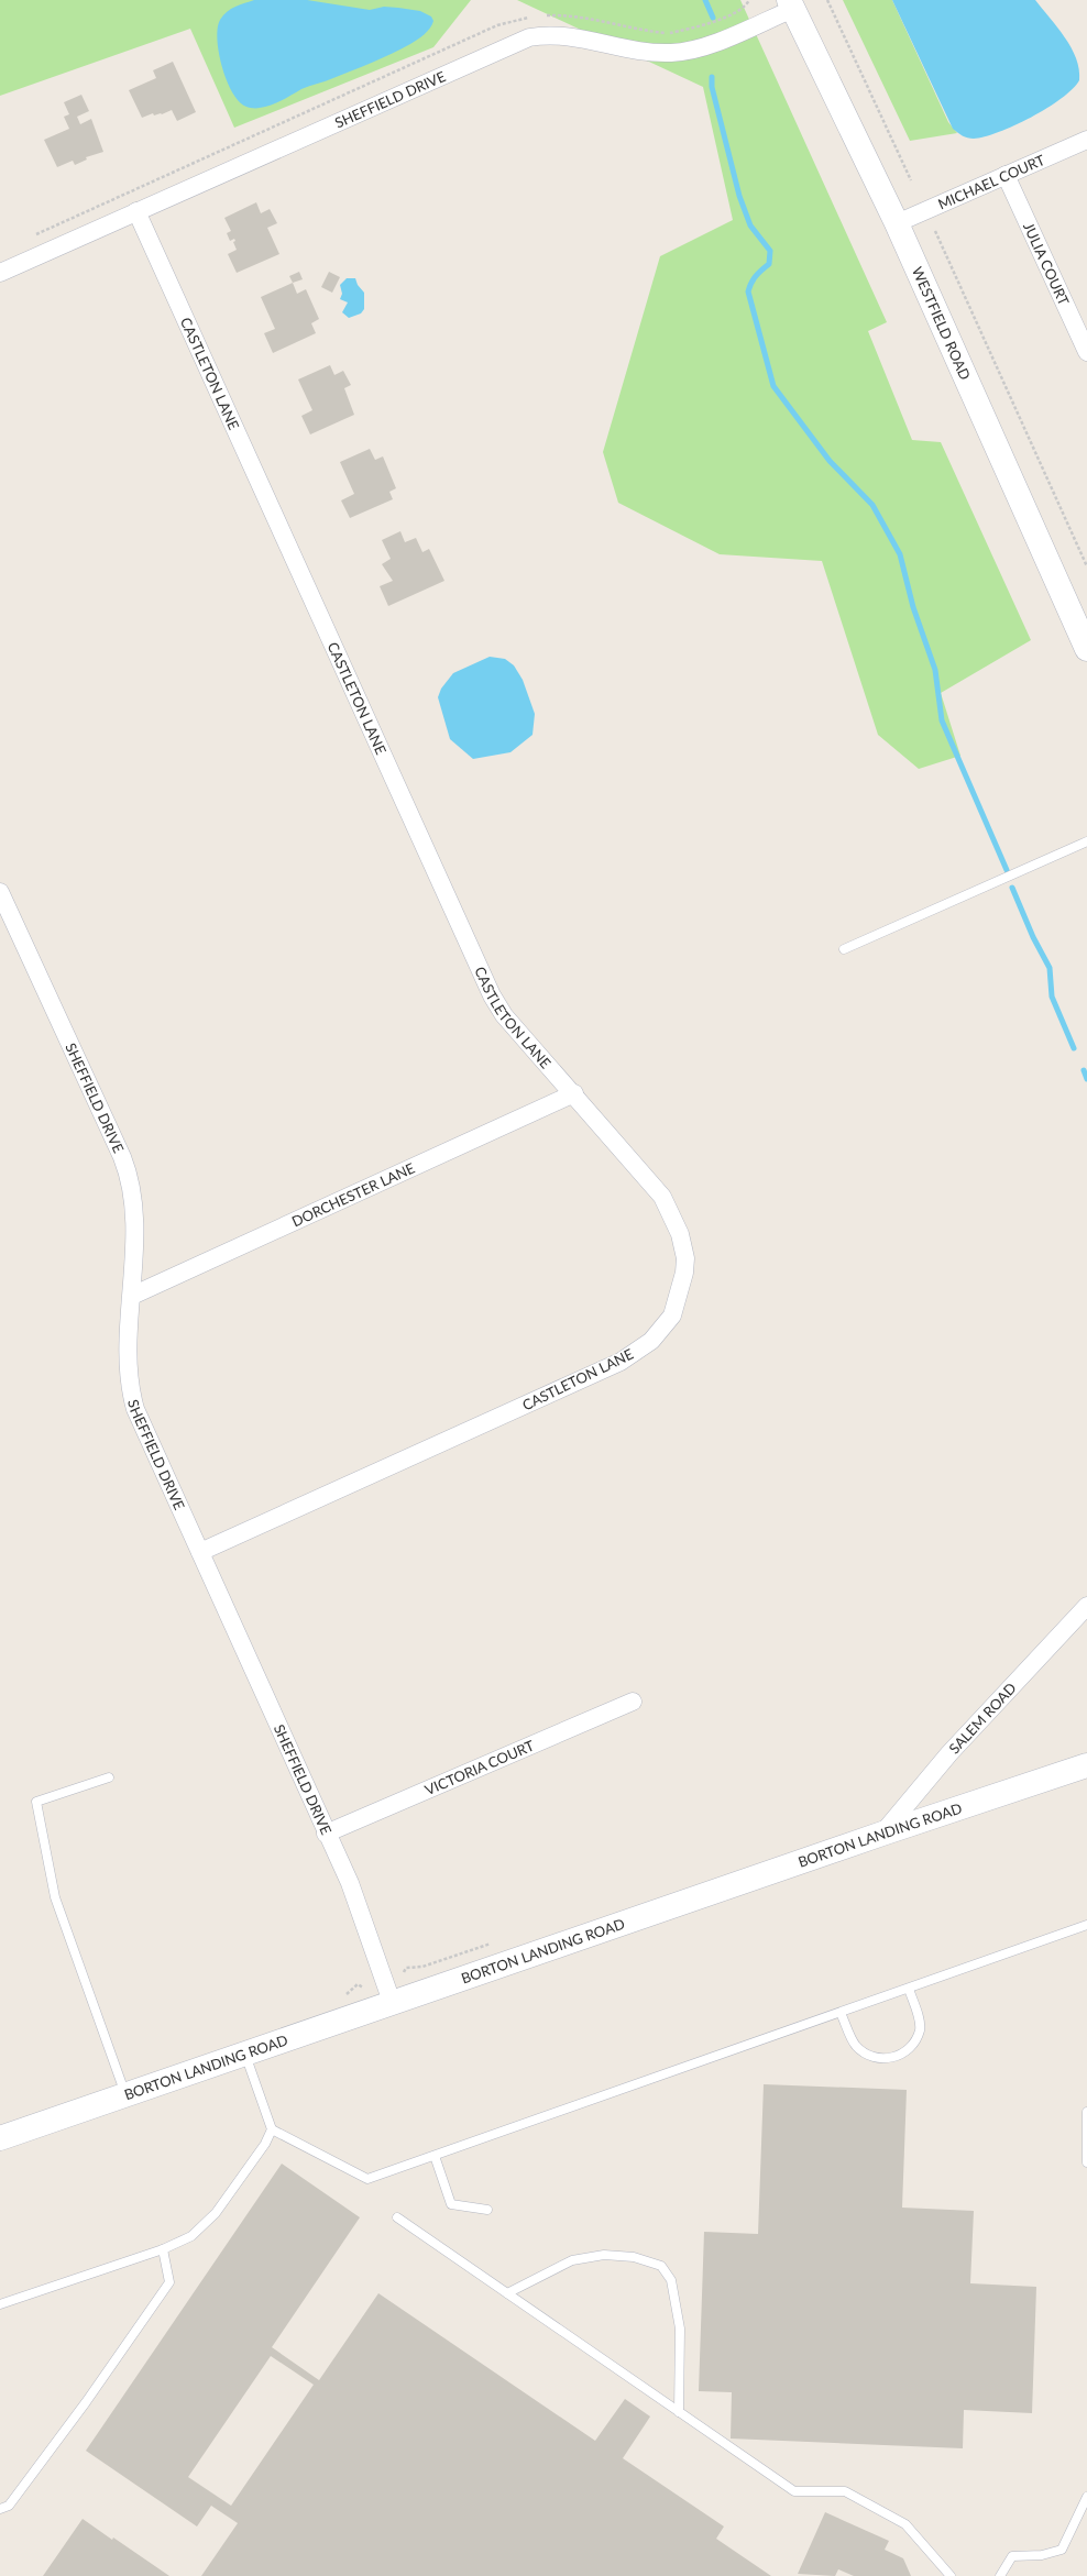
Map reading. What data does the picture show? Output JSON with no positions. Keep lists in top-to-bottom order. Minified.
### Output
{"streets":{"street":["SHEFFIELD DRIVE","MICHAEL COURT","JULIA COURT","WESTFIELD ROAD","CASTLETON LANE","DORCHESTER LANE","SALEM ROAD","VICTORIA COURT","BORTON LANDING ROAD"]},"crossings":[["SHEFFIELD DRIVE","WESTFIELD ROAD"],["SHEFFIELD DRIVE","CASTLETON LANE"],["SHEFFIELD DRIVE","DORCHESTER LANE"],["SHEFFIELD DRIVE","VICTORIA COURT"],["SHEFFIELD DRIVE","BORTON LANDING ROAD"],["MICHAEL COURT","JULIA COURT"],["MICHAEL COURT","WESTFIELD ROAD"],["CASTLETON LANE","DORCHESTER LANE"],["SALEM ROAD","BORTON LANDING ROAD"]]}
